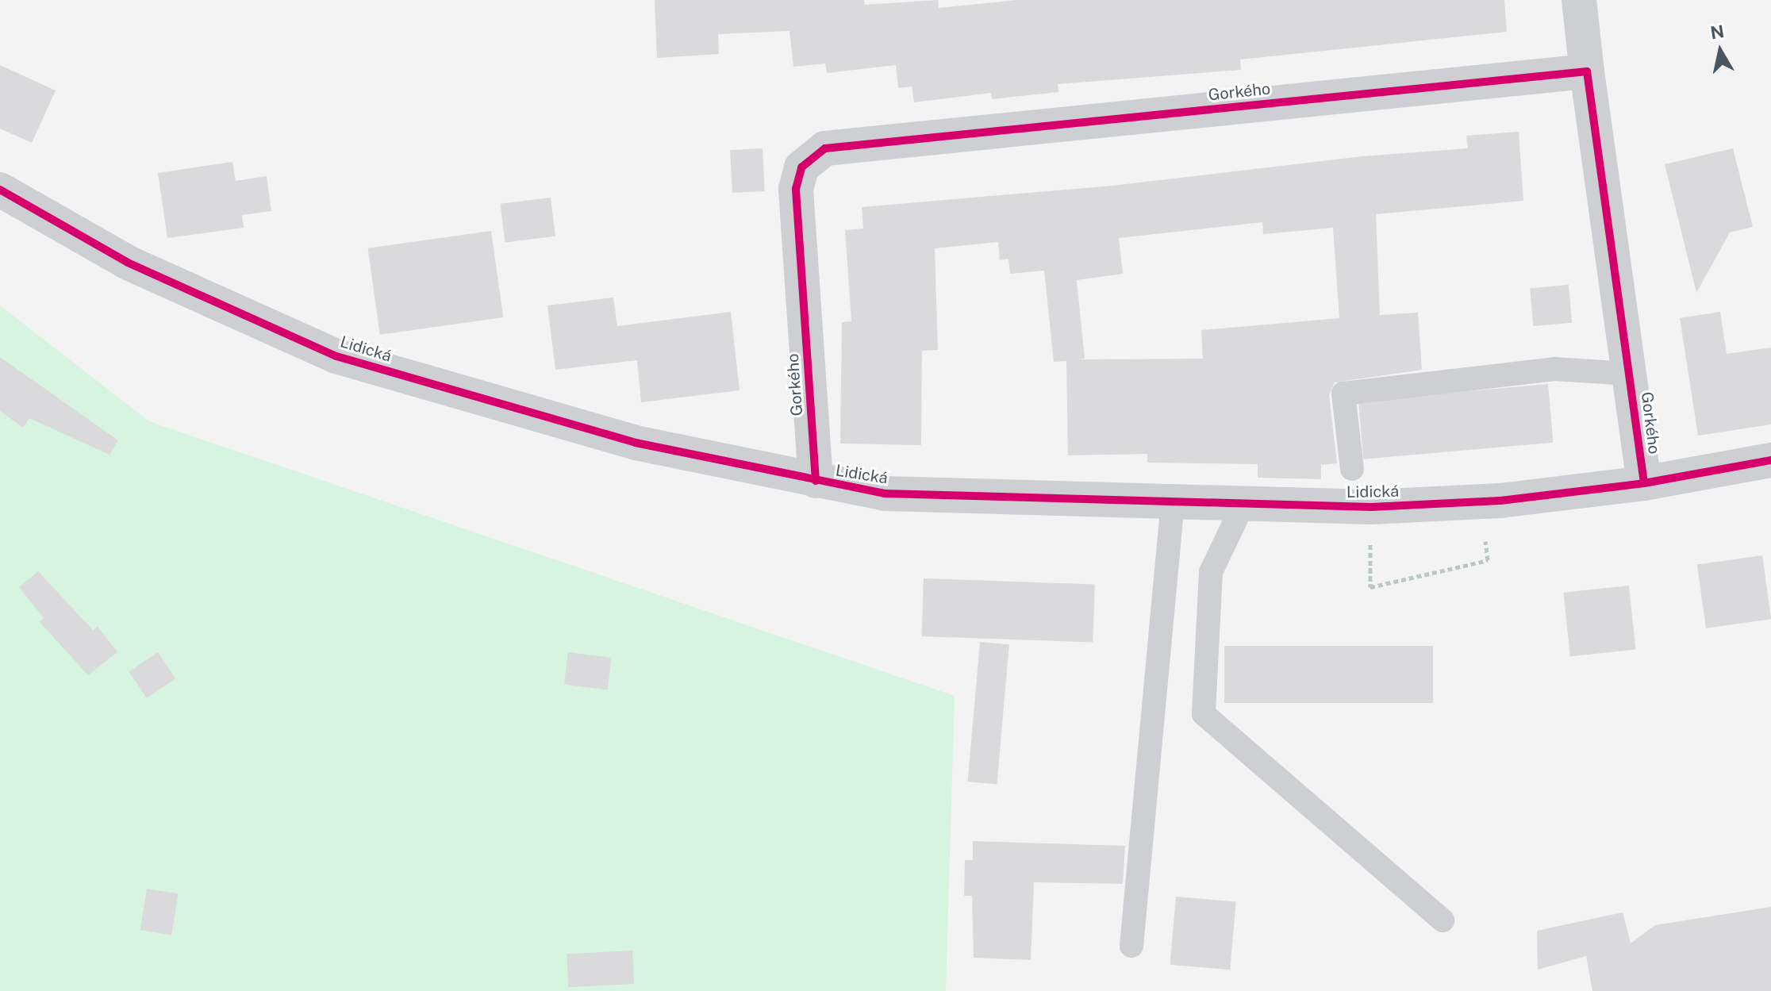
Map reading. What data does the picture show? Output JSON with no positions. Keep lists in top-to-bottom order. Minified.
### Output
{"streets":{"street":["Gorkého","Lidická"]},"crossings":[["Gorkého","Lidická"]],"north":"top"}
